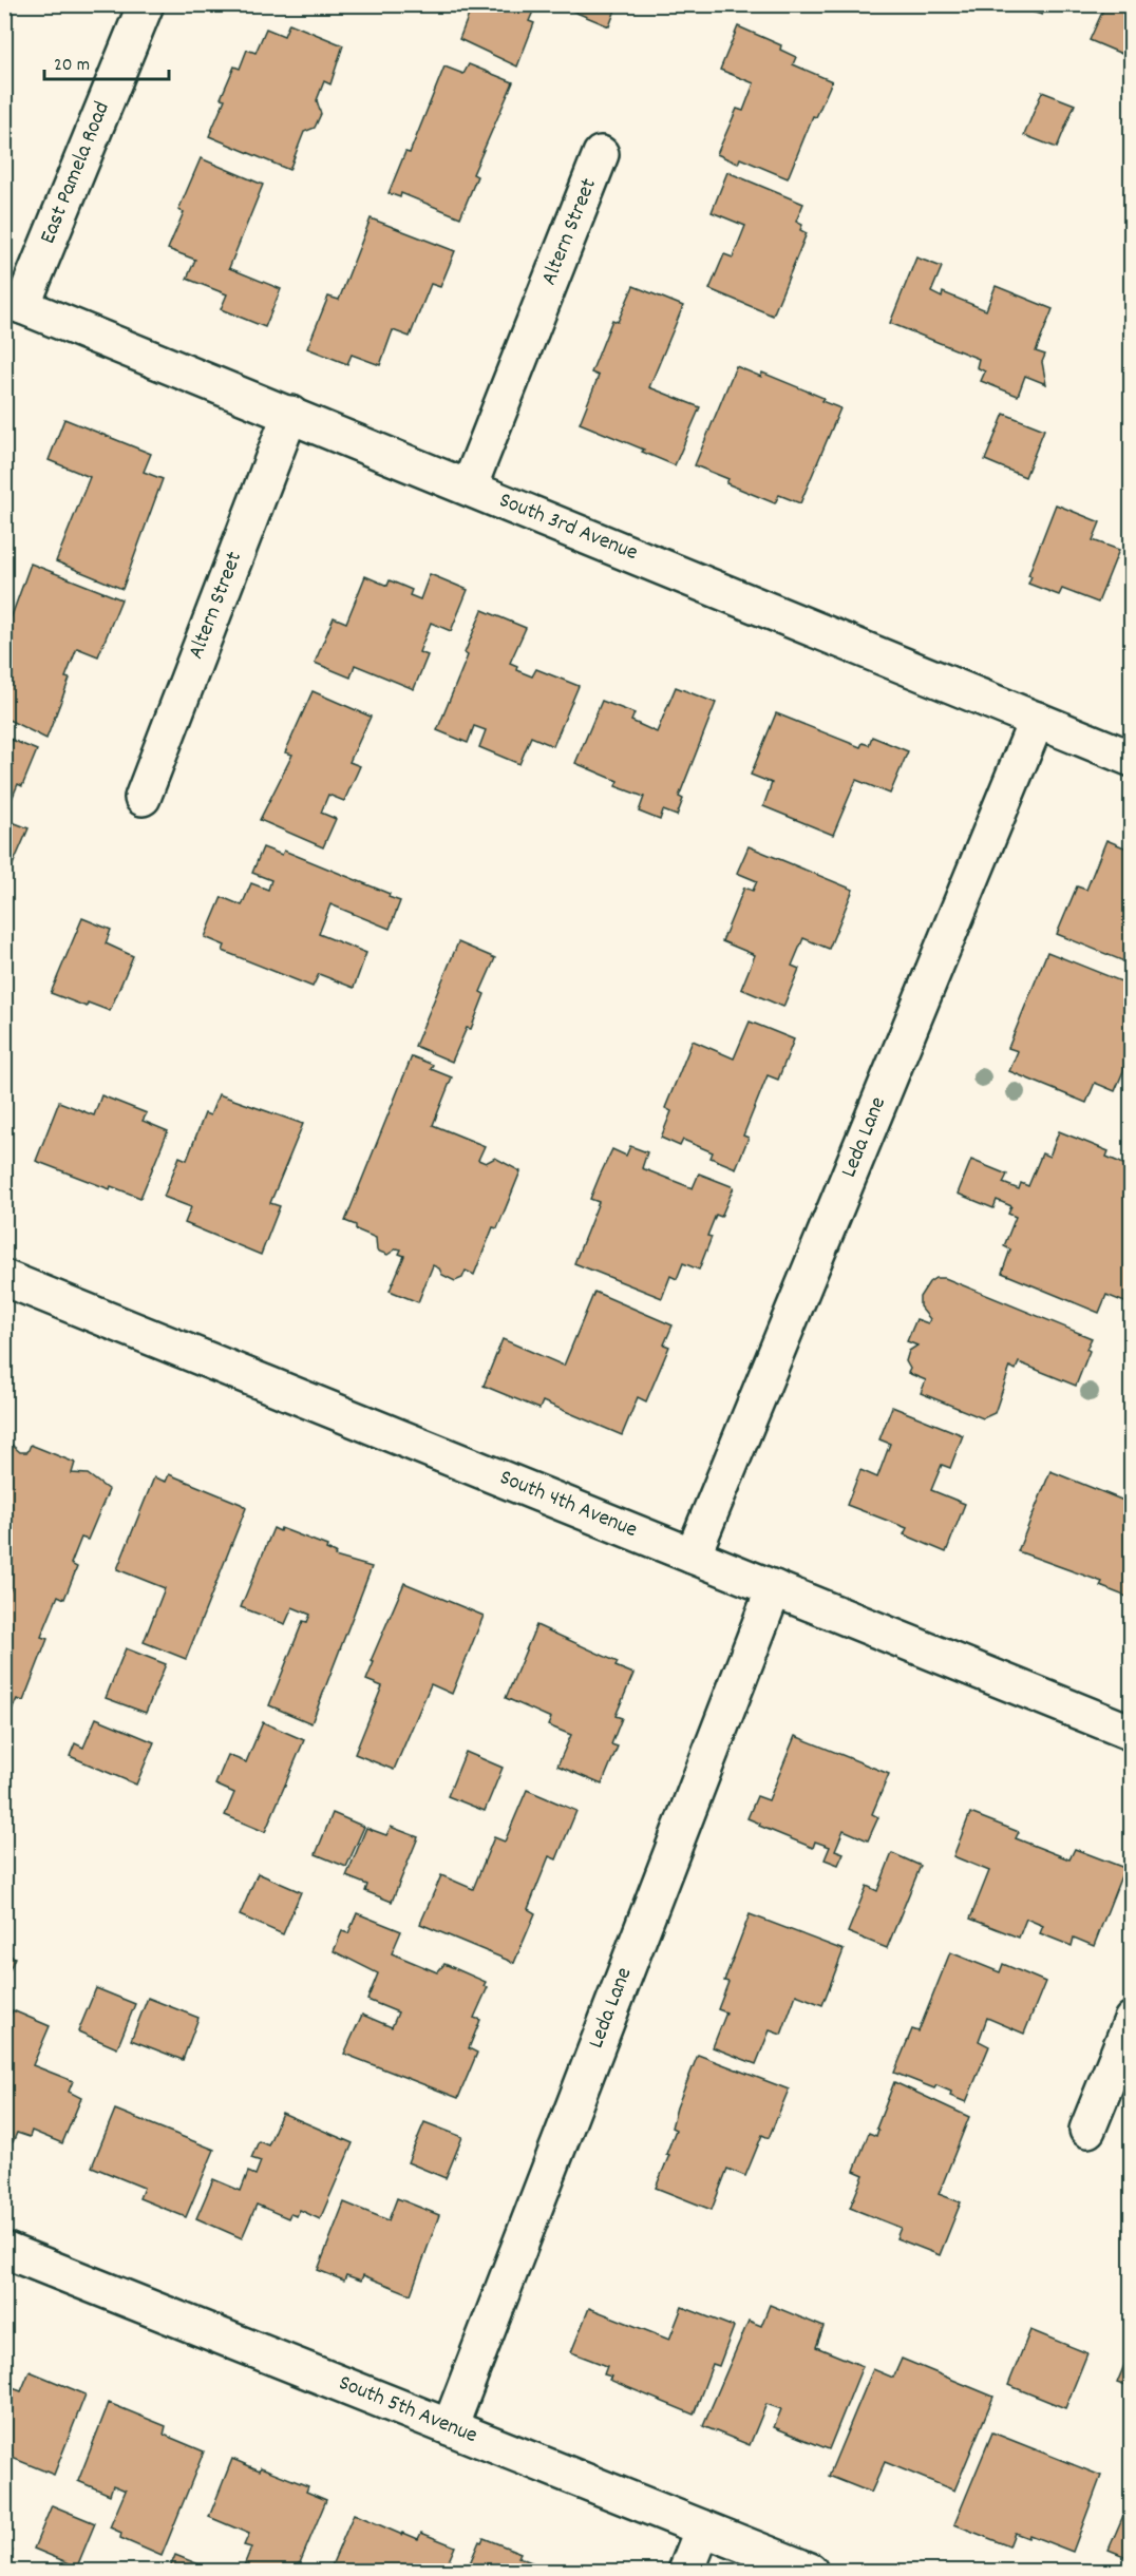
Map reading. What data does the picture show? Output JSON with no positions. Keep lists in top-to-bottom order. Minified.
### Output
{"streets":{"street":["East Pamela Road","Altern Street","South 3rd Avenue","Leda Lane","South 4th Avenue","South 5th Avenue"]},"crossings":[["East Pamela Road","South 3rd Avenue"],["Altern Street","South 3rd Avenue"],["South 3rd Avenue","Leda Lane"],["Leda Lane","South 4th Avenue"],["Leda Lane","South 5th Avenue"]],"scale_bar":"20 m"}
